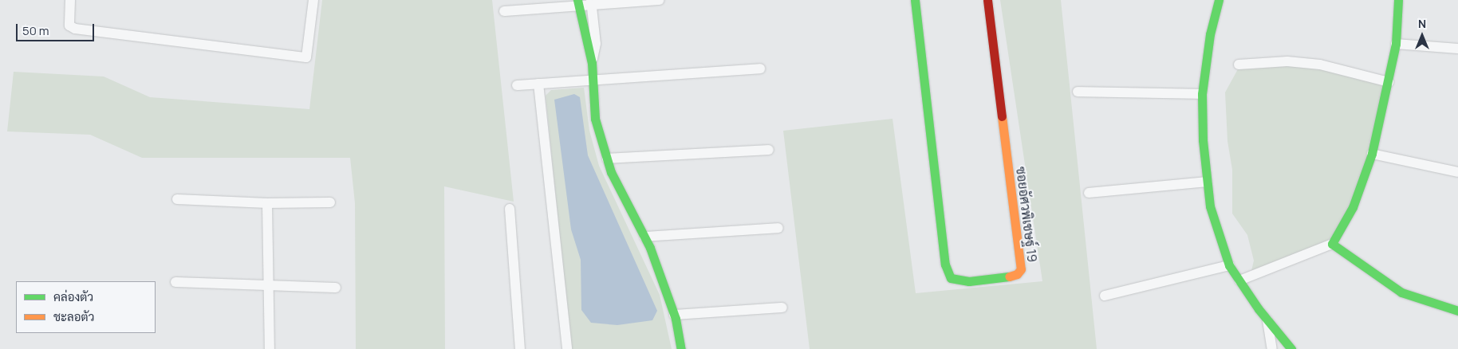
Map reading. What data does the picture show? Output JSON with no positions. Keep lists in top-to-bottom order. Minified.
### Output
{"streets":{"street":["ซอยอัศวพิเชษฐ์ 19"]},"legend":["คล่องตัว","ชะลอตัว"],"scale_bar":"50 m","north":"top"}
